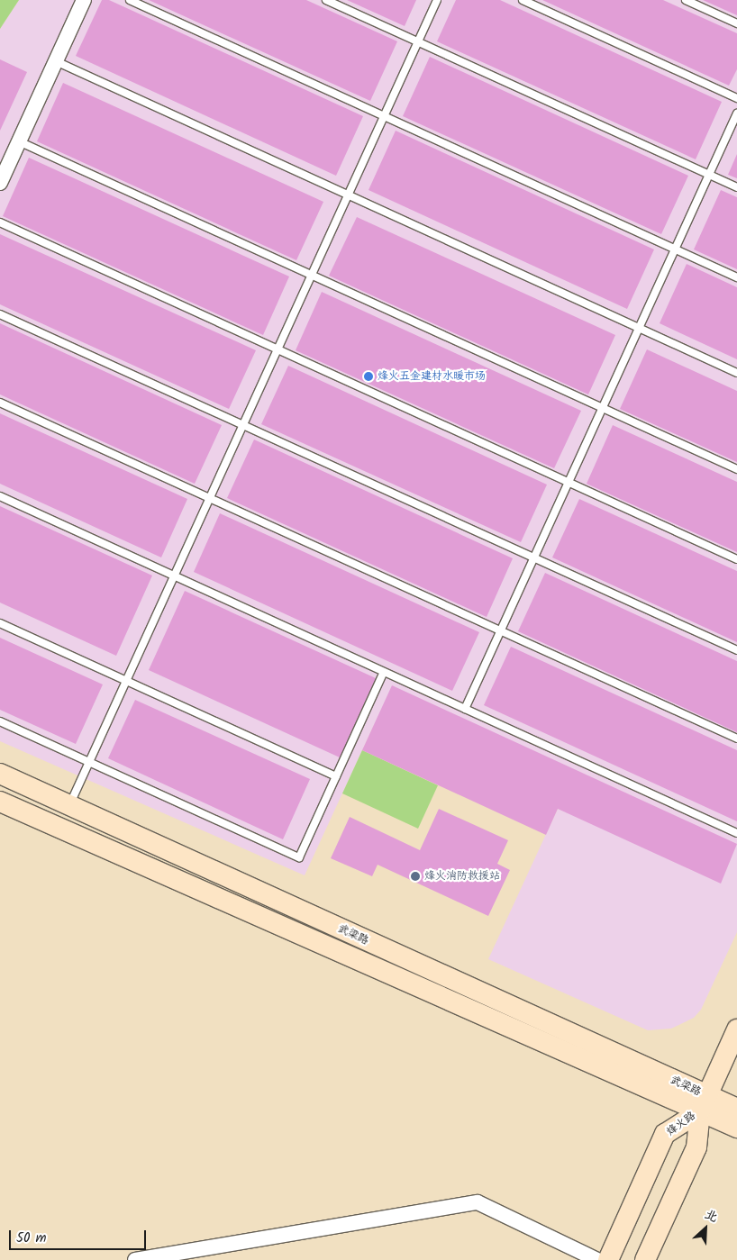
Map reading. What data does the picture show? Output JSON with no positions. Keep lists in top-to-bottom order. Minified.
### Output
{"streets":{"main road":["武梁路","烽火路"]},"crossings":[["武梁路","烽火路"]],"places":["烽火五金建材水暖市场","烽火消防救援站"],"scale_bar":"50 m","north":"top right"}
